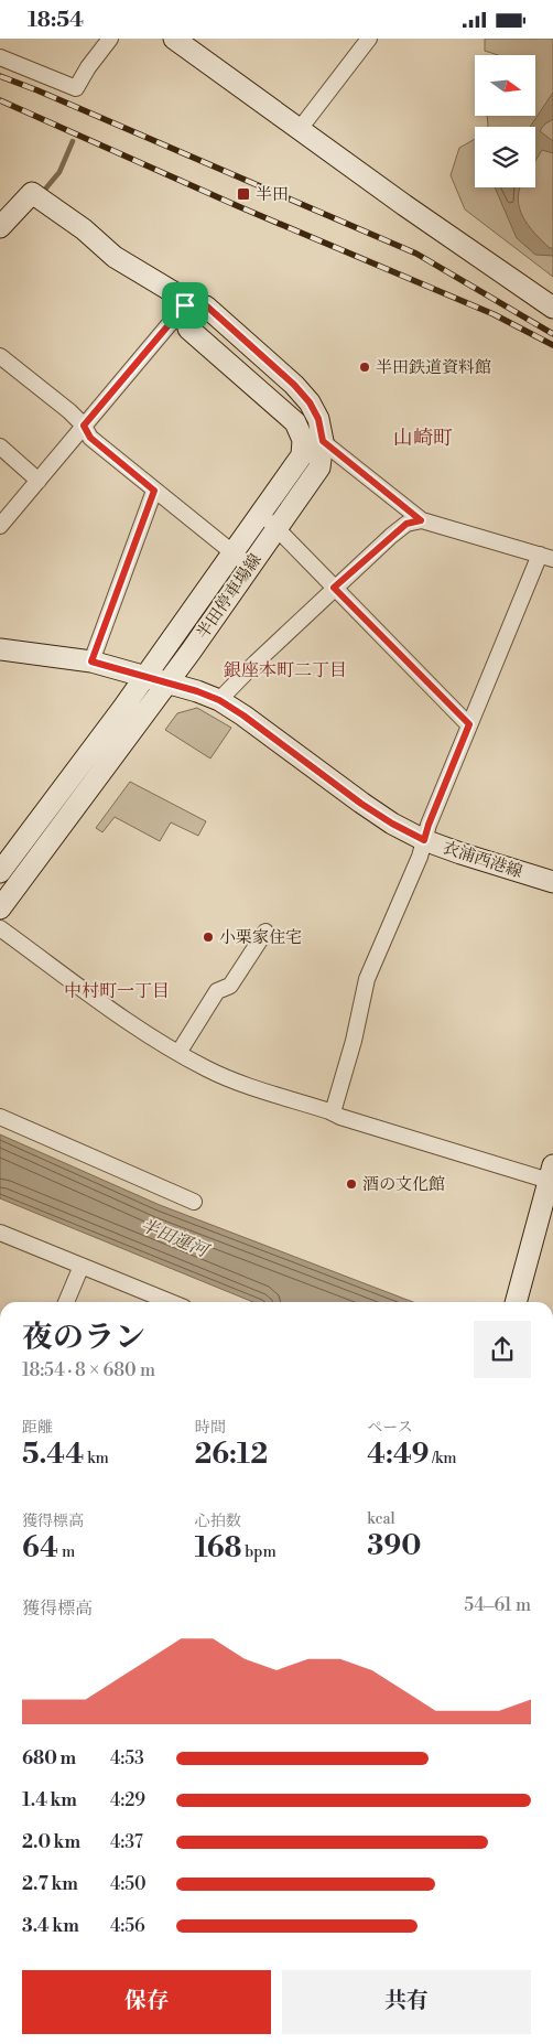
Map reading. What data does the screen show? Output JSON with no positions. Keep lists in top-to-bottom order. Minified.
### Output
{"streets":{"main road":["半田停車場線","衣浦西港線"]},"crossings":[["半田停車場線","衣浦西港線"]],"districts":["山崎町","銀座本町二丁目","中村町一丁目"],"water":["半田運河"],"places":{"transit":["半田"],"other":["半田鉄道資料館","小栗家住宅","酒の文化館"]},"north":"right","page":{"status":"18:54","heading":["夜のラン","18:54 · 8 × 680 m"],"stats":[["距離","5.44 km"],["時間","26:12"],["ペース","4:49 /km"],["獲得標高","64 m"],["心拍数","168 bpm"],["kcal","390"]],"chart":["獲得標高","54–61 m"],"list":[{"name":"680 m","note":"4:53"},{"name":"1.4 km","note":"4:29"},{"name":"2.0 km","note":"4:37"},{"name":"2.7 km","note":"4:50"},{"name":"3.4 km","note":"4:56"}],"buttons":["保存","共有"]}}
